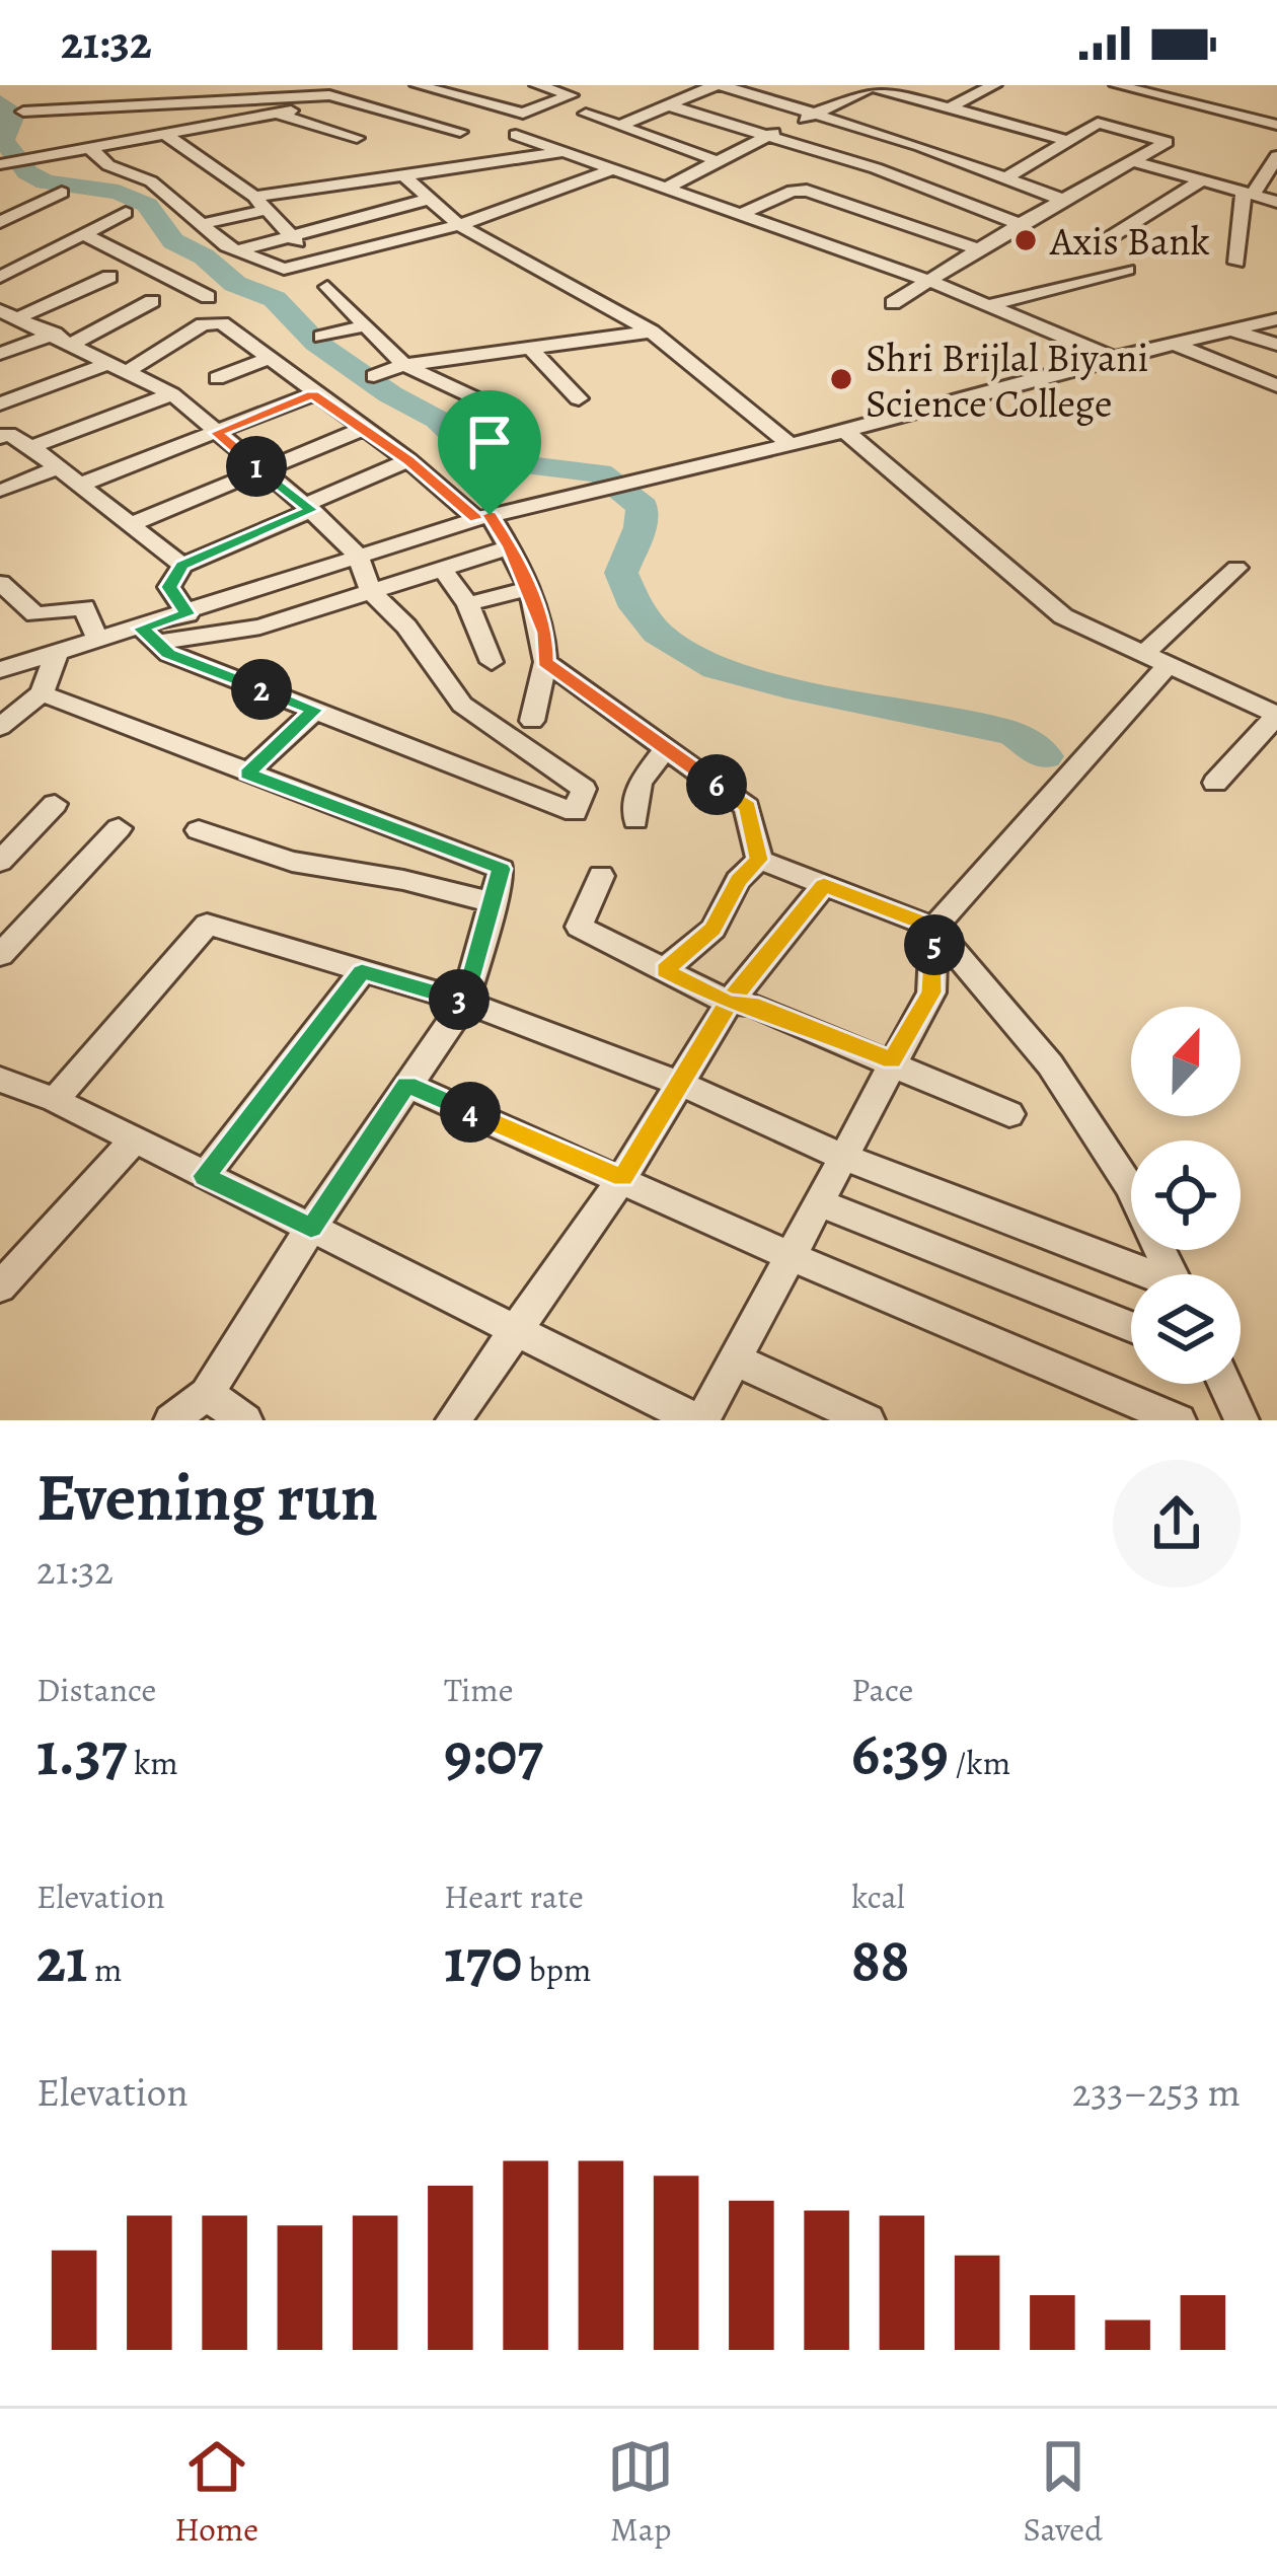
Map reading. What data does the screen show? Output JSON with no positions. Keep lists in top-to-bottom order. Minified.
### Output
{"places":["Axis Bank","Shri Brijlal Biyani Science College"],"north":"top","page":{"status":"21:32","pins":["1","2","6","5","3","4"],"heading":["Evening run","21:32"],"stats":[["Distance","1.37 km"],["Time","9:07"],["Pace","6:39 /km"],["Elevation","21 m"],["Heart rate","170 bpm"],["kcal","88"]],"chart":["Elevation","233–253 m"],"tabs":["Home","Map","Saved"]}}
